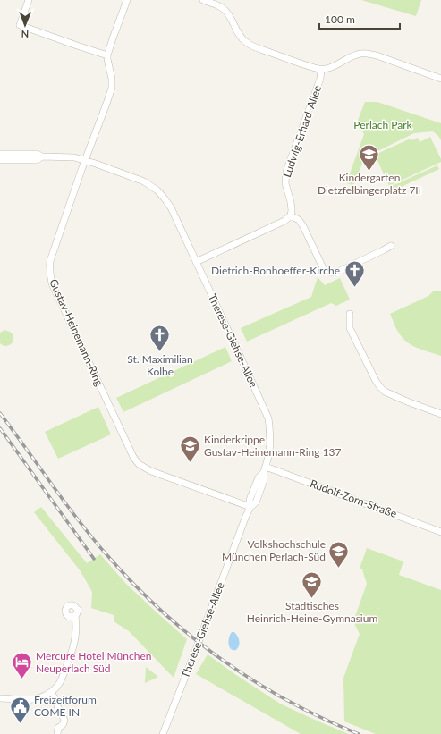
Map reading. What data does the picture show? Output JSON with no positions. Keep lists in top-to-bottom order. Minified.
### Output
{"streets":{"street":["Ludwig-Erhard-Allee","Gustav-Heinemann-Ring","Therese-Giehse-Allee","Rudolf-Zorn-Straße"]},"crossings":[["Gustav-Heinemann-Ring","Therese-Giehse-Allee"],["Therese-Giehse-Allee","Rudolf-Zorn-Straße"]],"parks":["Perlach Park"],"places":{"school or university":["Kindergarten Dietzfelbingerplatz 7II","Kinderkrippe Gustav-Heinemann-Ring 137","Volkshochschule München Perlach-Süd","Städtisches Heinrich-Heine-Gymnasium"],"church":["Dietrich-Bonhoeffer-Kirche","St. Maximilian Kolbe"],"hotel":["Mercure Hotel München Neuperlach Süd"],"public building":["Freizeitforum COME IN"]},"scale_bar":"100 m","north":"bottom"}
